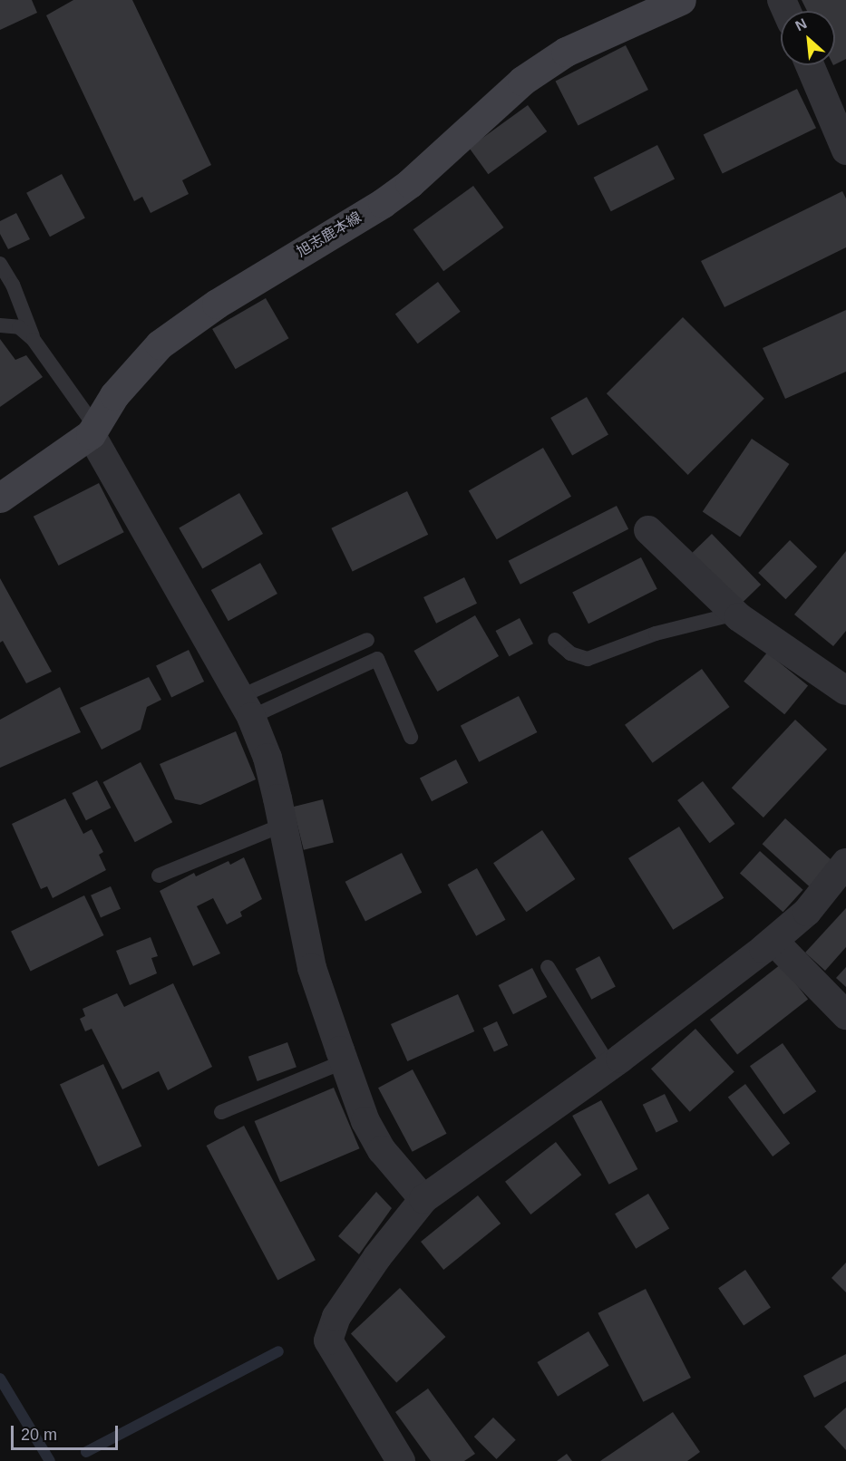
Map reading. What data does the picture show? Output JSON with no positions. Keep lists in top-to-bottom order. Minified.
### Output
{"streets":{"main road":["旭志鹿本線"]},"scale_bar":"20 m","north":"top left"}
